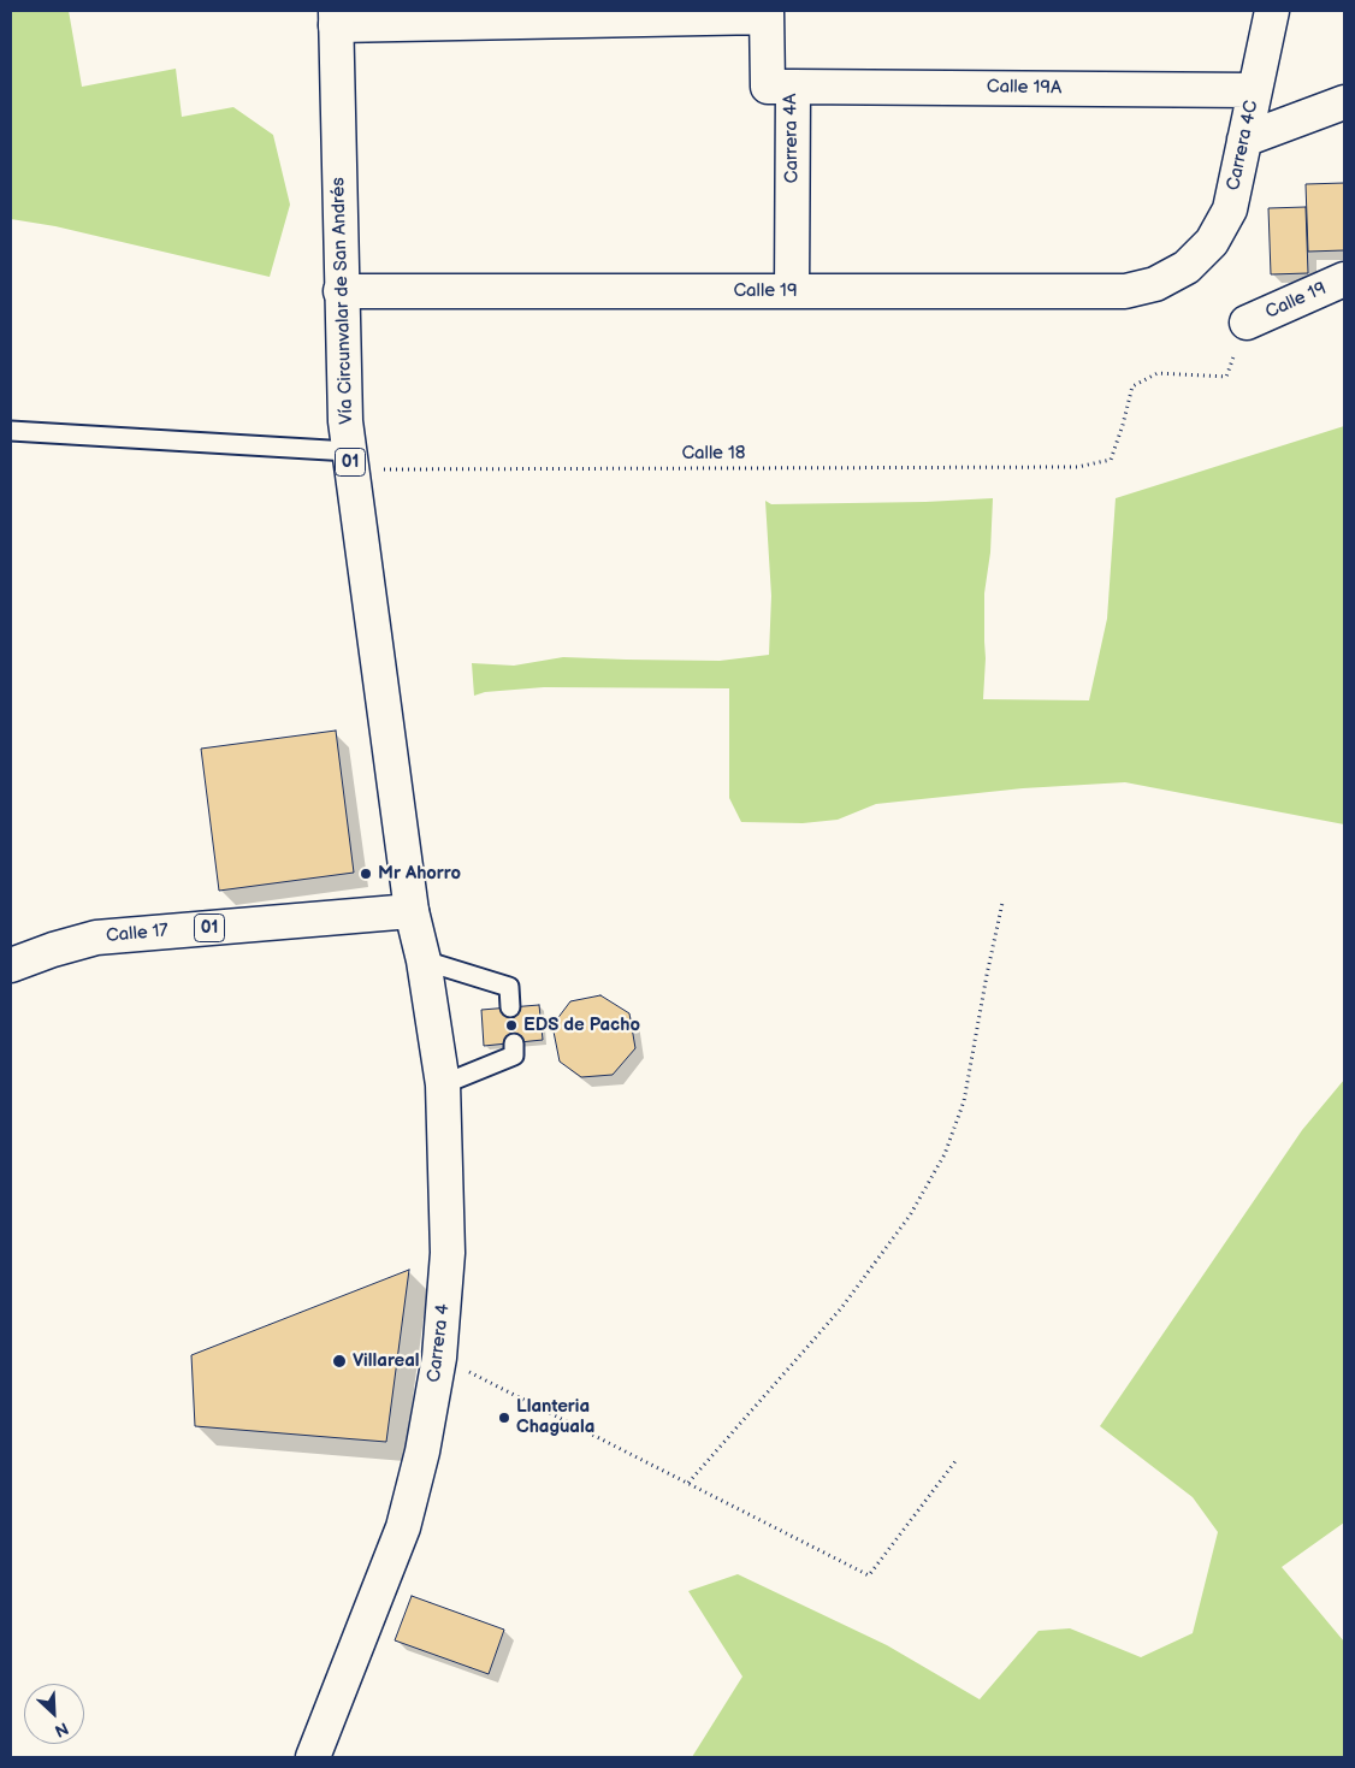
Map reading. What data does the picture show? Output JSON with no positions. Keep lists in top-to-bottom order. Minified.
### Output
{"streets":{"main road":["Calle 19A","Carrera 4A","Carrera 4C","Calle 19","Vía Circunvalar de San Andrés","01","Calle 17","Carrera 4"],"path":["Calle 18"]},"crossings":[["Calle 19A","Carrera 4A"],["Calle 19A","Carrera 4C"],["Carrera 4A","Calle 19"],["Carrera 4C","Calle 19"],["Calle 19","Vía Circunvalar de San Andrés"],["Calle 19","Calle 18"],["Vía Circunvalar de San Andrés","Calle 18"],["Vía Circunvalar de San Andrés","Calle 17"],["Vía Circunvalar de San Andrés","Carrera 4"],["Calle 17","Carrera 4"]],"places":["Mr Ahorro","EDS de Pacho","Villareal","Llanteria Chaguala"],"north":"bottom right"}
